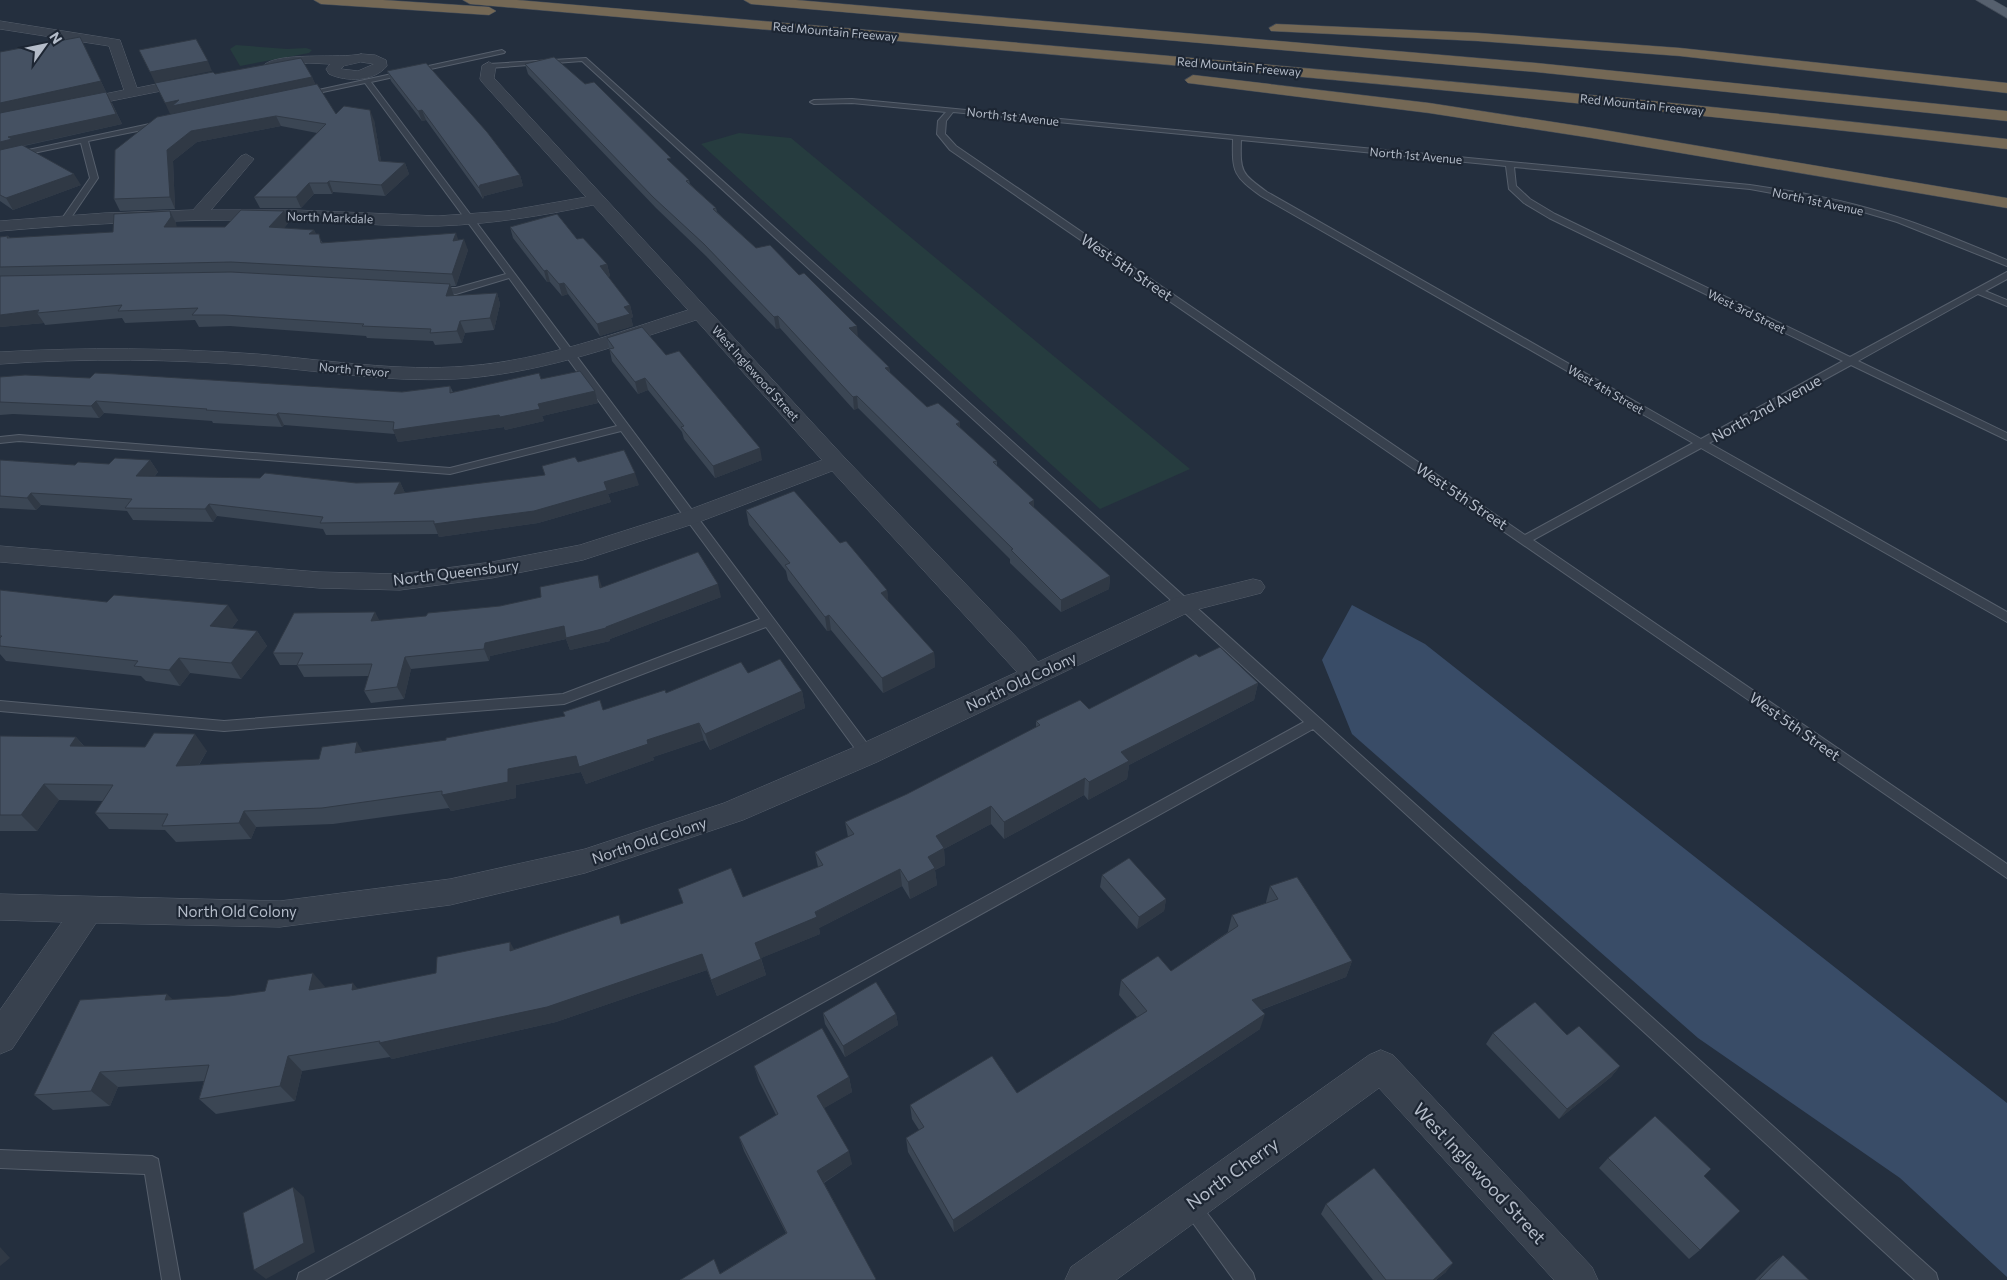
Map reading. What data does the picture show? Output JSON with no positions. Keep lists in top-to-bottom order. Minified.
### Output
{"streets":{"highway":["Red Mountain Freeway"],"street":["North Markdale","North Trevor","West Inglewood Street","North Queensbury","North Old Colony","North Cherry"],"lane":["North 1st Avenue","West 5th Street","West 3rd Street","West 4th Street","North 2nd Avenue"]},"crossings":[["North 1st Avenue","West 5th Street"],["North 1st Avenue","West 3rd Street"],["North 1st Avenue","West 4th Street"],["North Markdale","West Inglewood Street"],["West 5th Street","North 2nd Avenue"],["West 3rd Street","North 2nd Avenue"],["North Trevor","West Inglewood Street"],["West Inglewood Street","North Queensbury"],["West Inglewood Street","North Old Colony"],["West Inglewood Street","North Cherry"],["West 4th Street","North 2nd Avenue"]],"north":"top right"}
